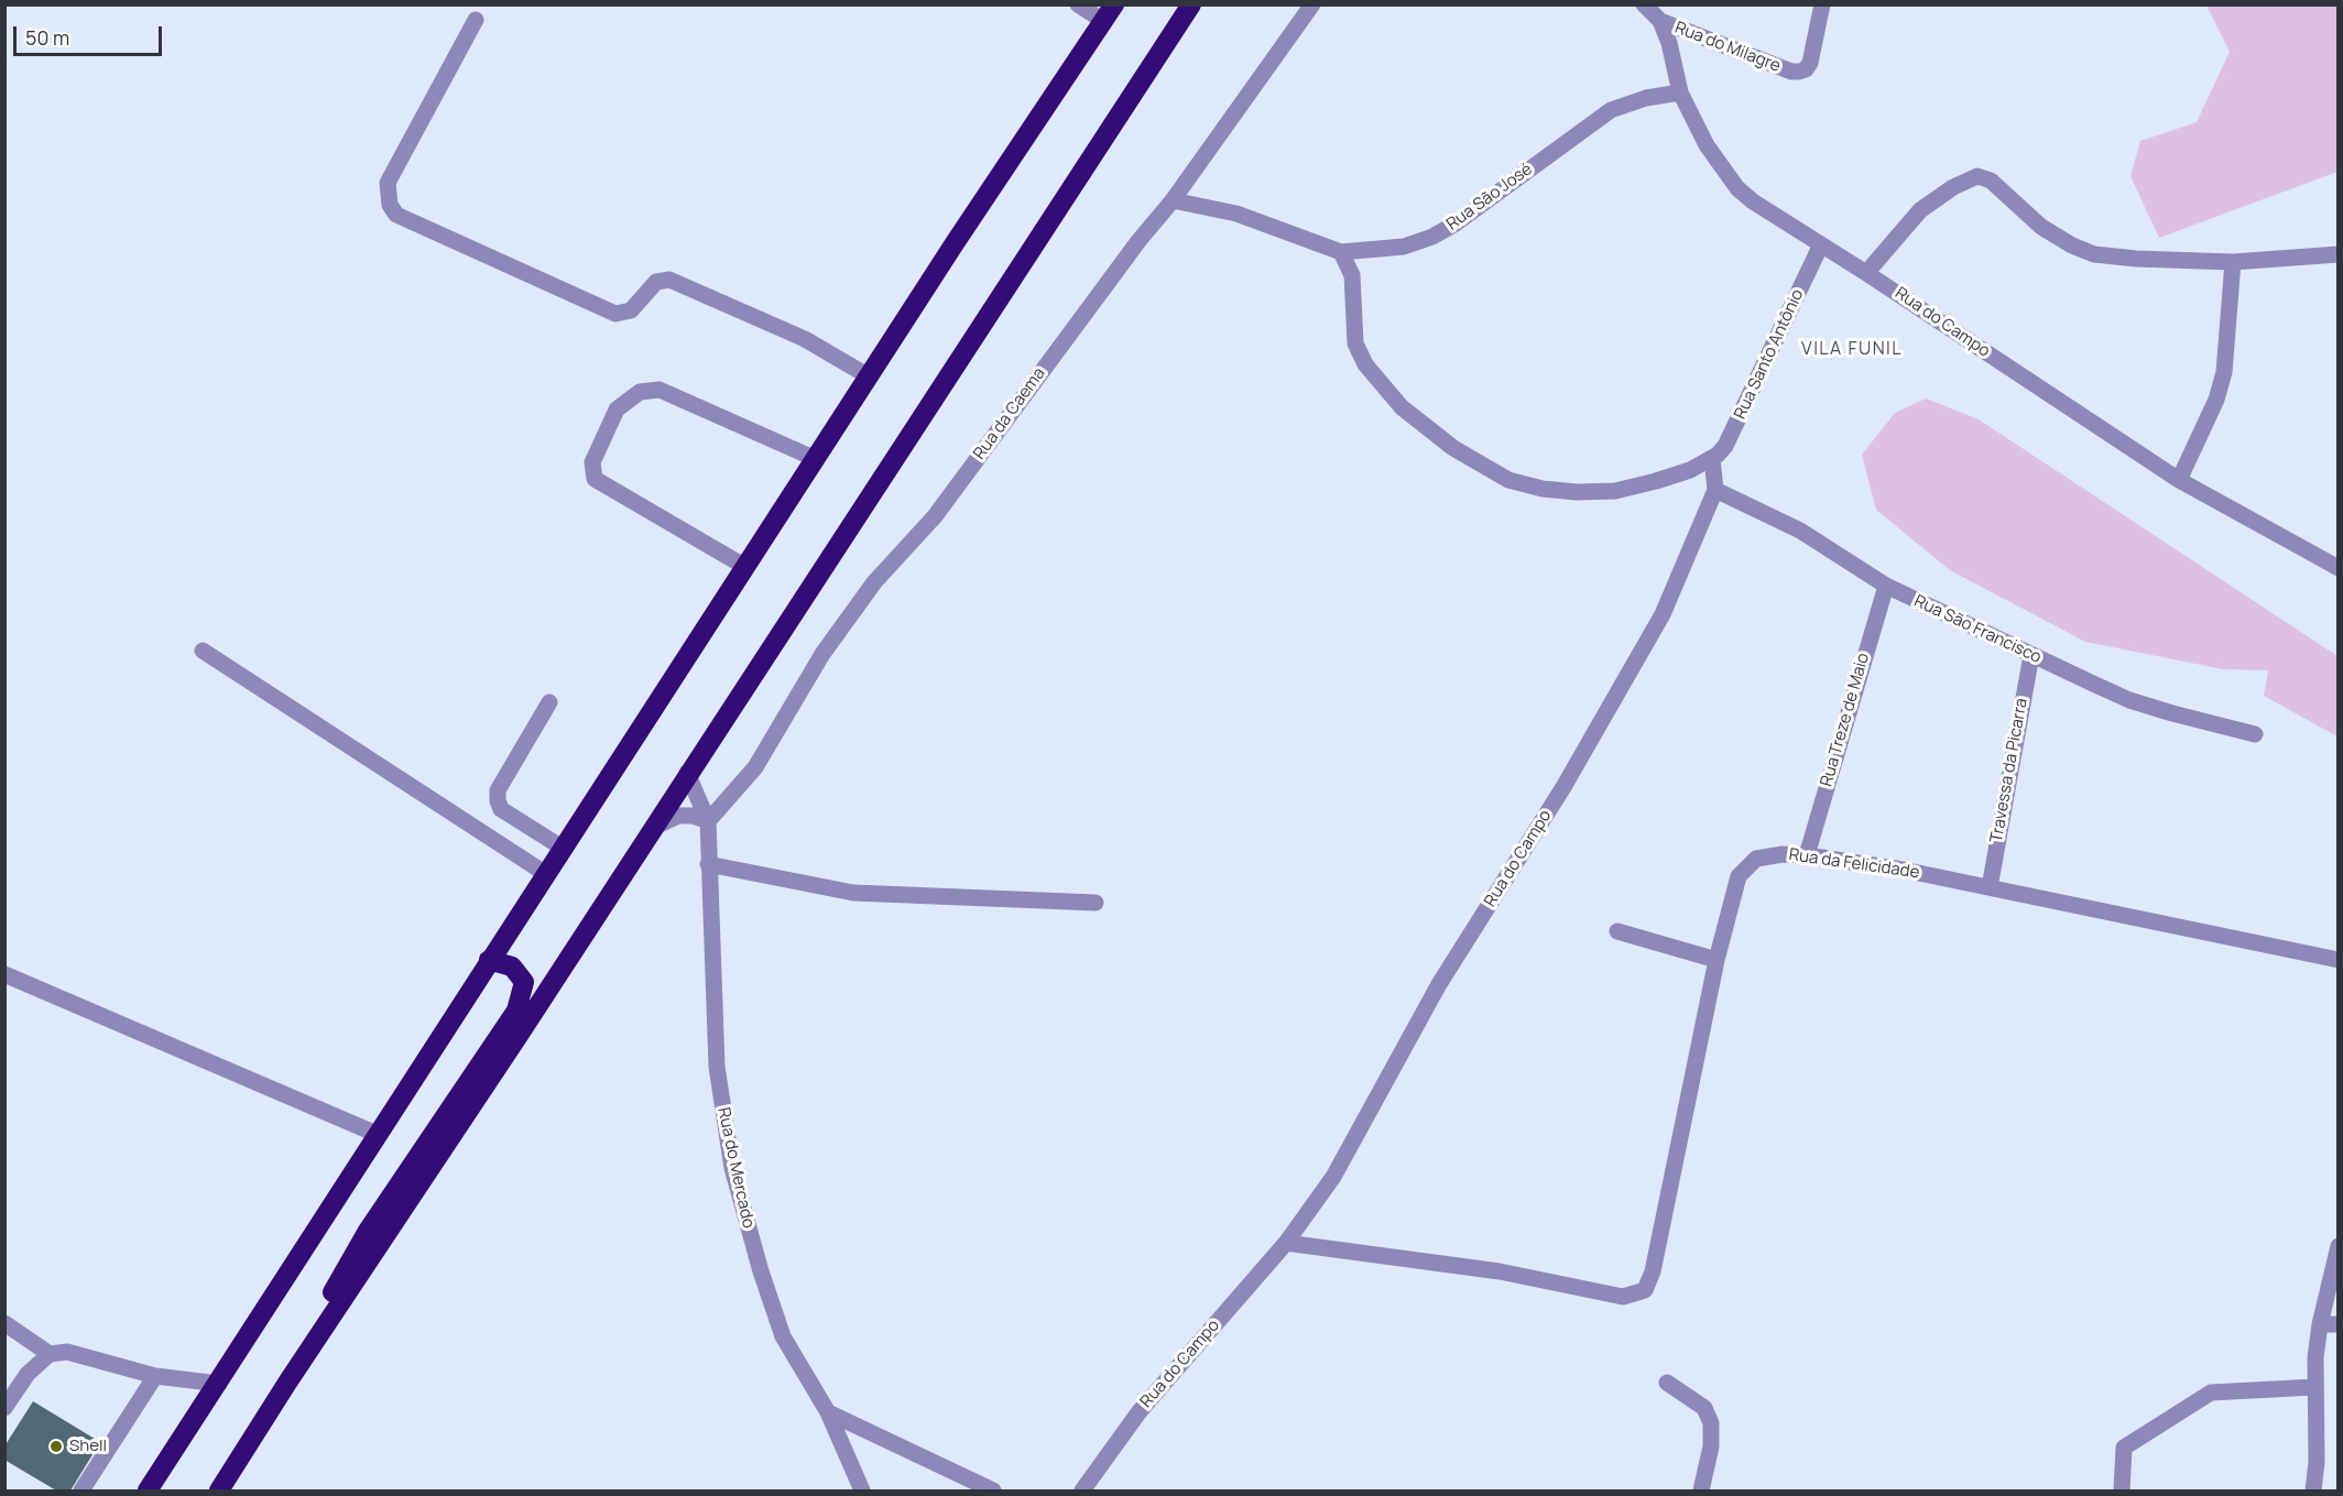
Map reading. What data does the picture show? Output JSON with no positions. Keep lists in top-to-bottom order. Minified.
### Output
{"streets":{"street":["Rua do Milagre","Rua São José","Rua do Campo","Rua Santo Antônio","Rua da Caema","Rua São Francisco","Rua Treze de Maio","Travessa da Picarra","Rua da Felicidade","Rua do Mercado"]},"crossings":[["Rua do Milagre","Rua do Campo"],["Rua São José","Rua do Campo"],["Rua São José","Rua da Caema"],["Rua do Campo","Rua Santo Antônio"],["Rua do Campo","Rua São Francisco"],["Rua do Campo","Rua da Felicidade"],["Rua da Caema","Rua do Mercado"],["Rua São Francisco","Rua Treze de Maio"],["Rua São Francisco","Travessa da Picarra"],["Rua Treze de Maio","Rua da Felicidade"],["Travessa da Picarra","Rua da Felicidade"]],"districts":["VILA FUNIL"],"places":["Shell"],"scale_bar":"50 m"}
